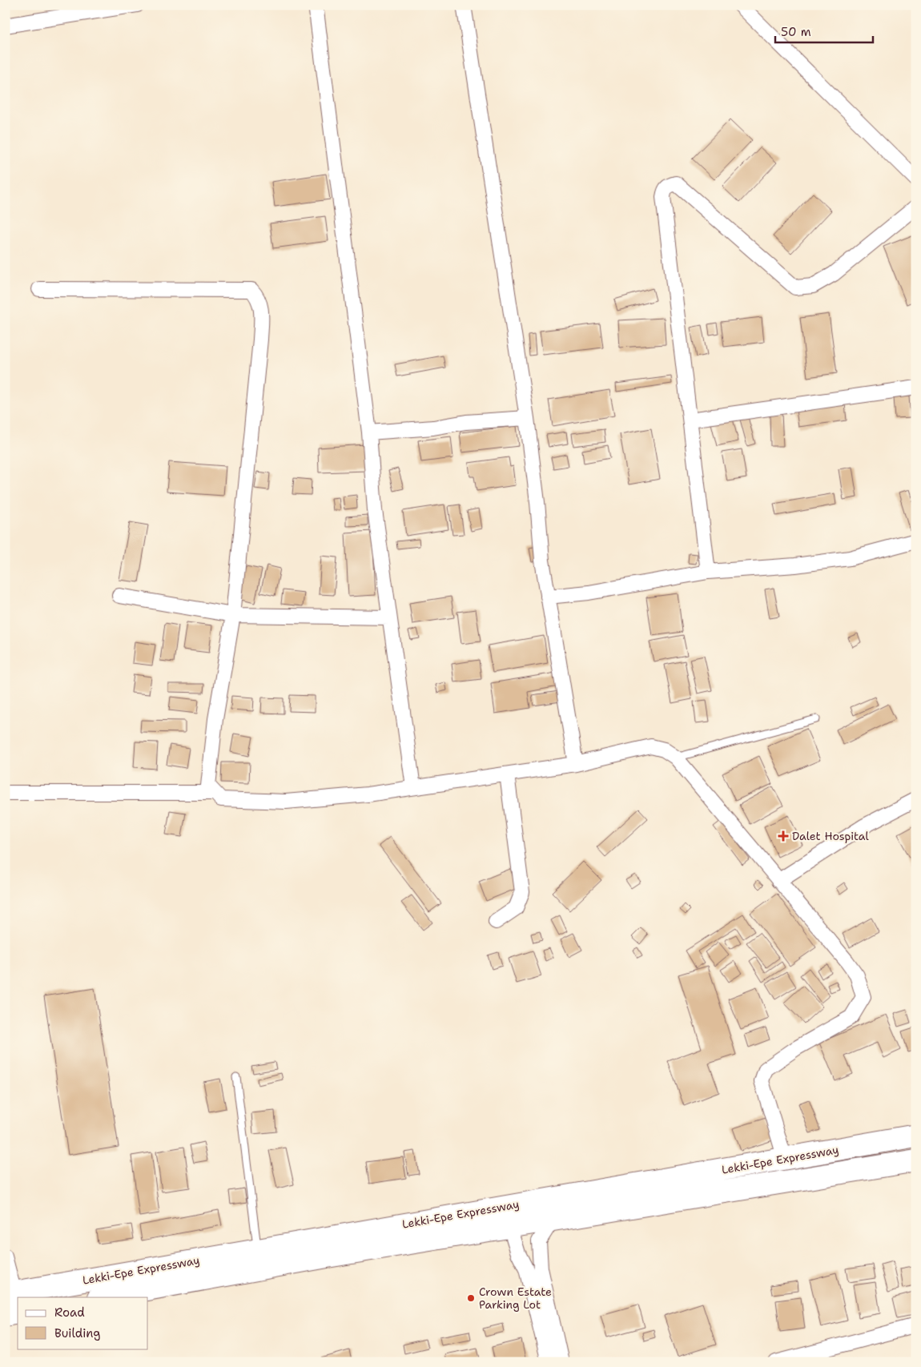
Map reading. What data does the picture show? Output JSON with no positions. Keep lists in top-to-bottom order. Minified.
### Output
{"streets":{"highway":["Lekki-Epe Expressway"]},"places":{"health":["Dalet Hospital"],"other":["Crown Estate Parking Lot"]},"legend":["Road","Building"],"scale_bar":"50 m"}
